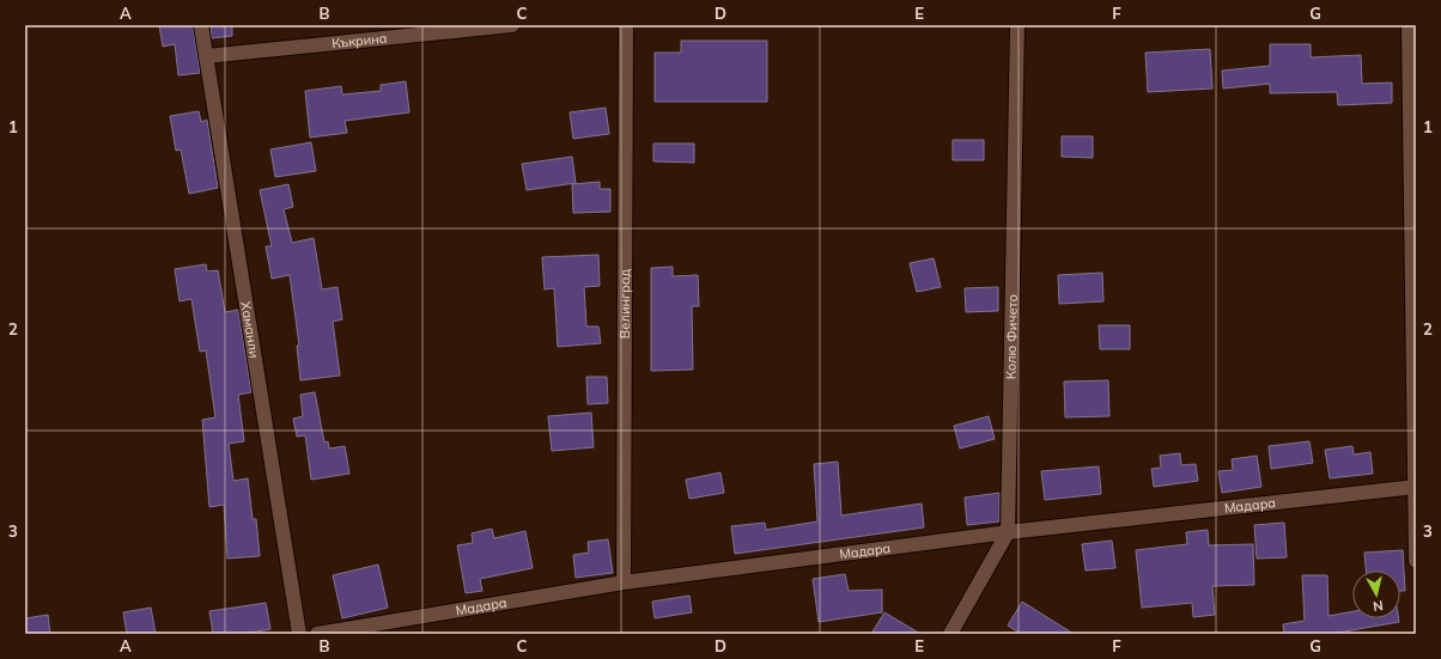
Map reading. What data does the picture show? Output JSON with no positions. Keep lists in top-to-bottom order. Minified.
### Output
{"streets":{"street":["Къкрина","Велинград","Хаманли","Колю Фичето","Мадара"]},"crossings":[["Къкрина","Хаманли"],["Велинград","Мадара"],["Колю Фичето","Мадара"]],"north":"bottom","grid":{"columns":["A","B","C","D","E","F","G"],"rows":["1","2","3"]}}
